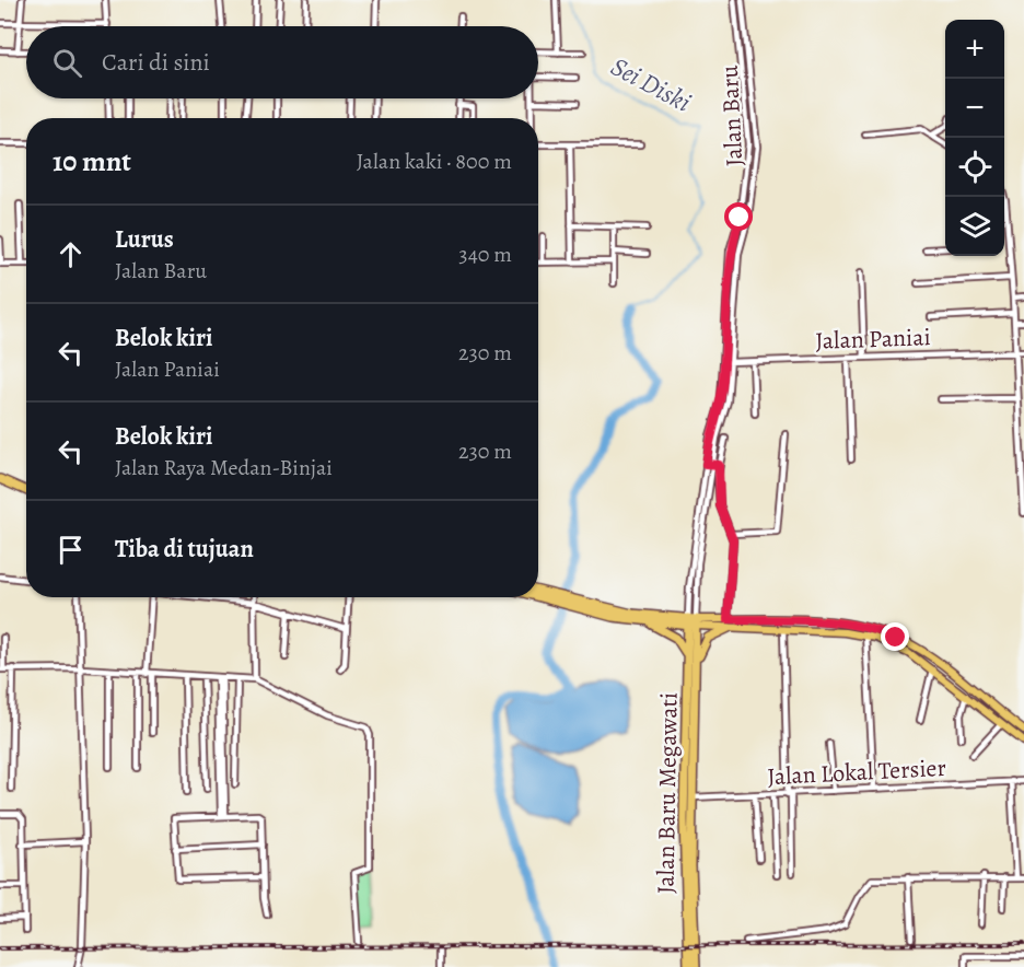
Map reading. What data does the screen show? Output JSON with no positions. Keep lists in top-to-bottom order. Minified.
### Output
{"streets":{"highway":["Jalan Baru Megawati"],"street":["Jalan Baru","Jalan Paniai","Jalan Lokal Tersier"]},"crossings":[["Jalan Baru","Jalan Paniai"],["Jalan Baru","Jalan Baru Megawati"],["Jalan Lokal Tersier","Jalan Baru Megawati"]],"water":["Sei Diski"],"page":{"map_buttons":["+","−"],"search":"Cari di sini","heading":["10 mnt","Jalan kaki · 800 m"],"list":[["Lurus","Jalan Baru","340 m"],["Belok kiri","Jalan Paniai","230 m"],["Belok kiri","Jalan Raya Medan-Binjai","230 m"],"Tiba di tujuan"]}}
